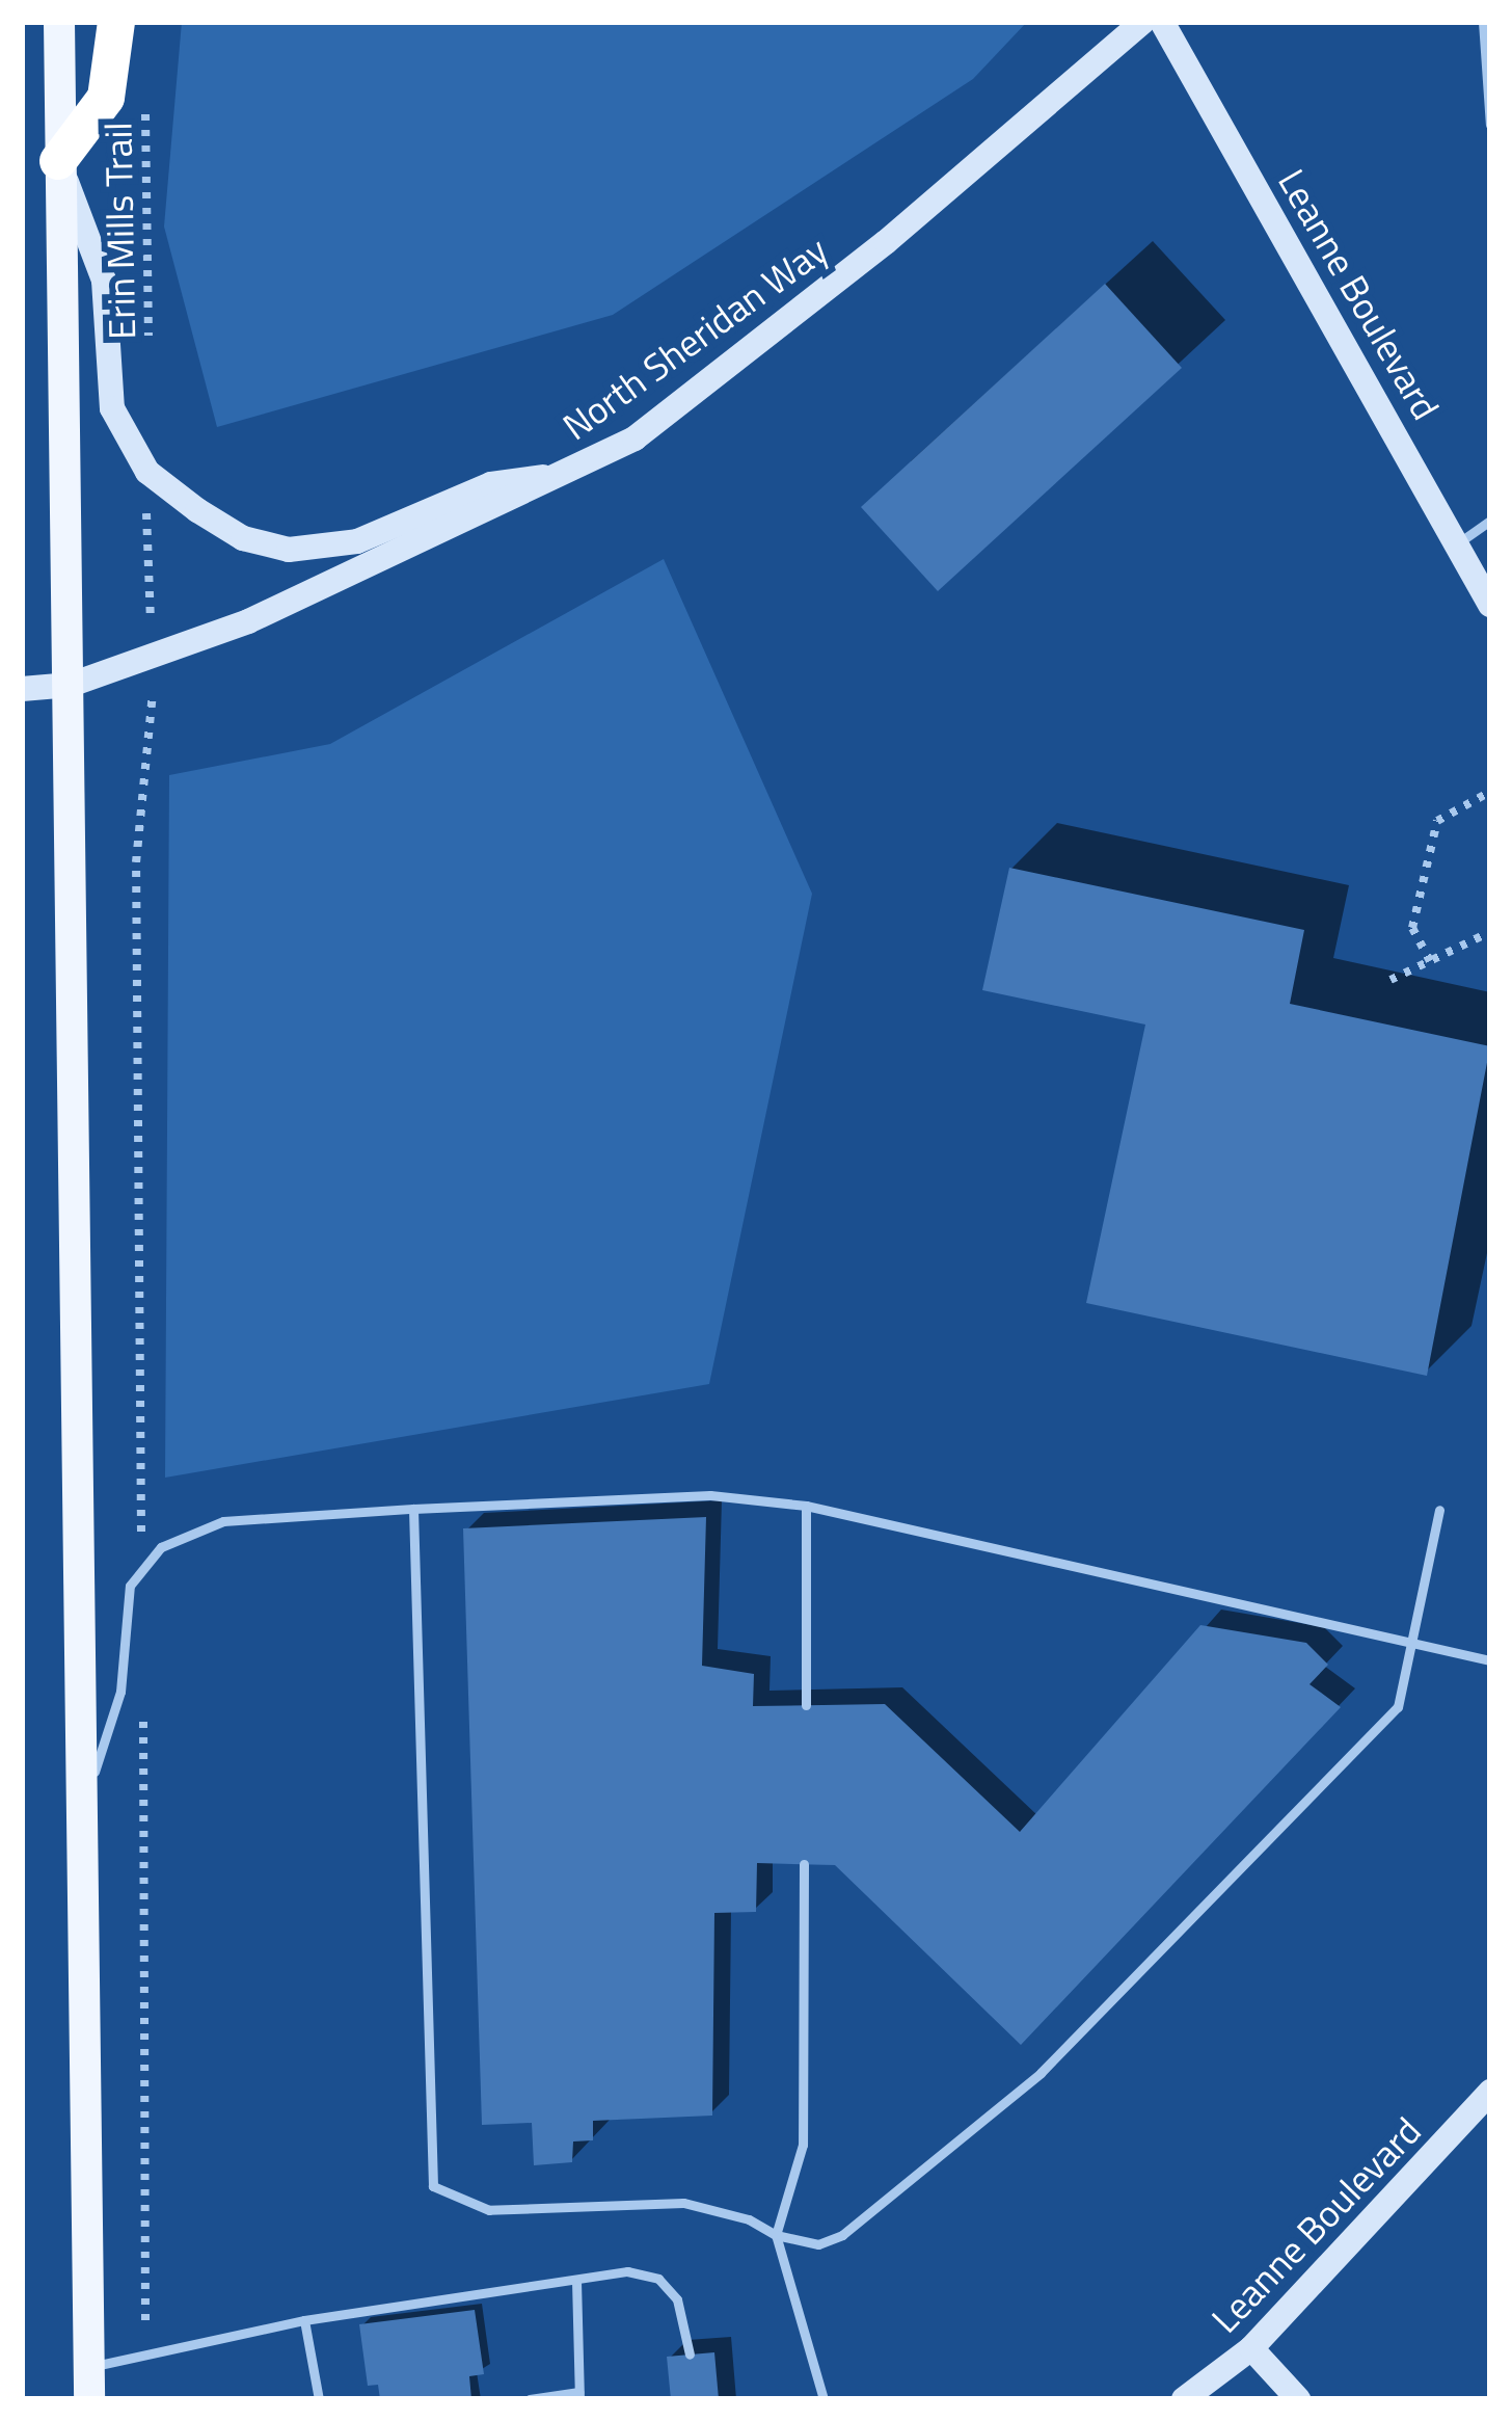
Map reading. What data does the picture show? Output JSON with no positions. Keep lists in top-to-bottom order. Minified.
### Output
{"streets":{"street":["Leanne Boulevard","North Sheridan Way"],"path":["Erin Mills Trail"]}}
